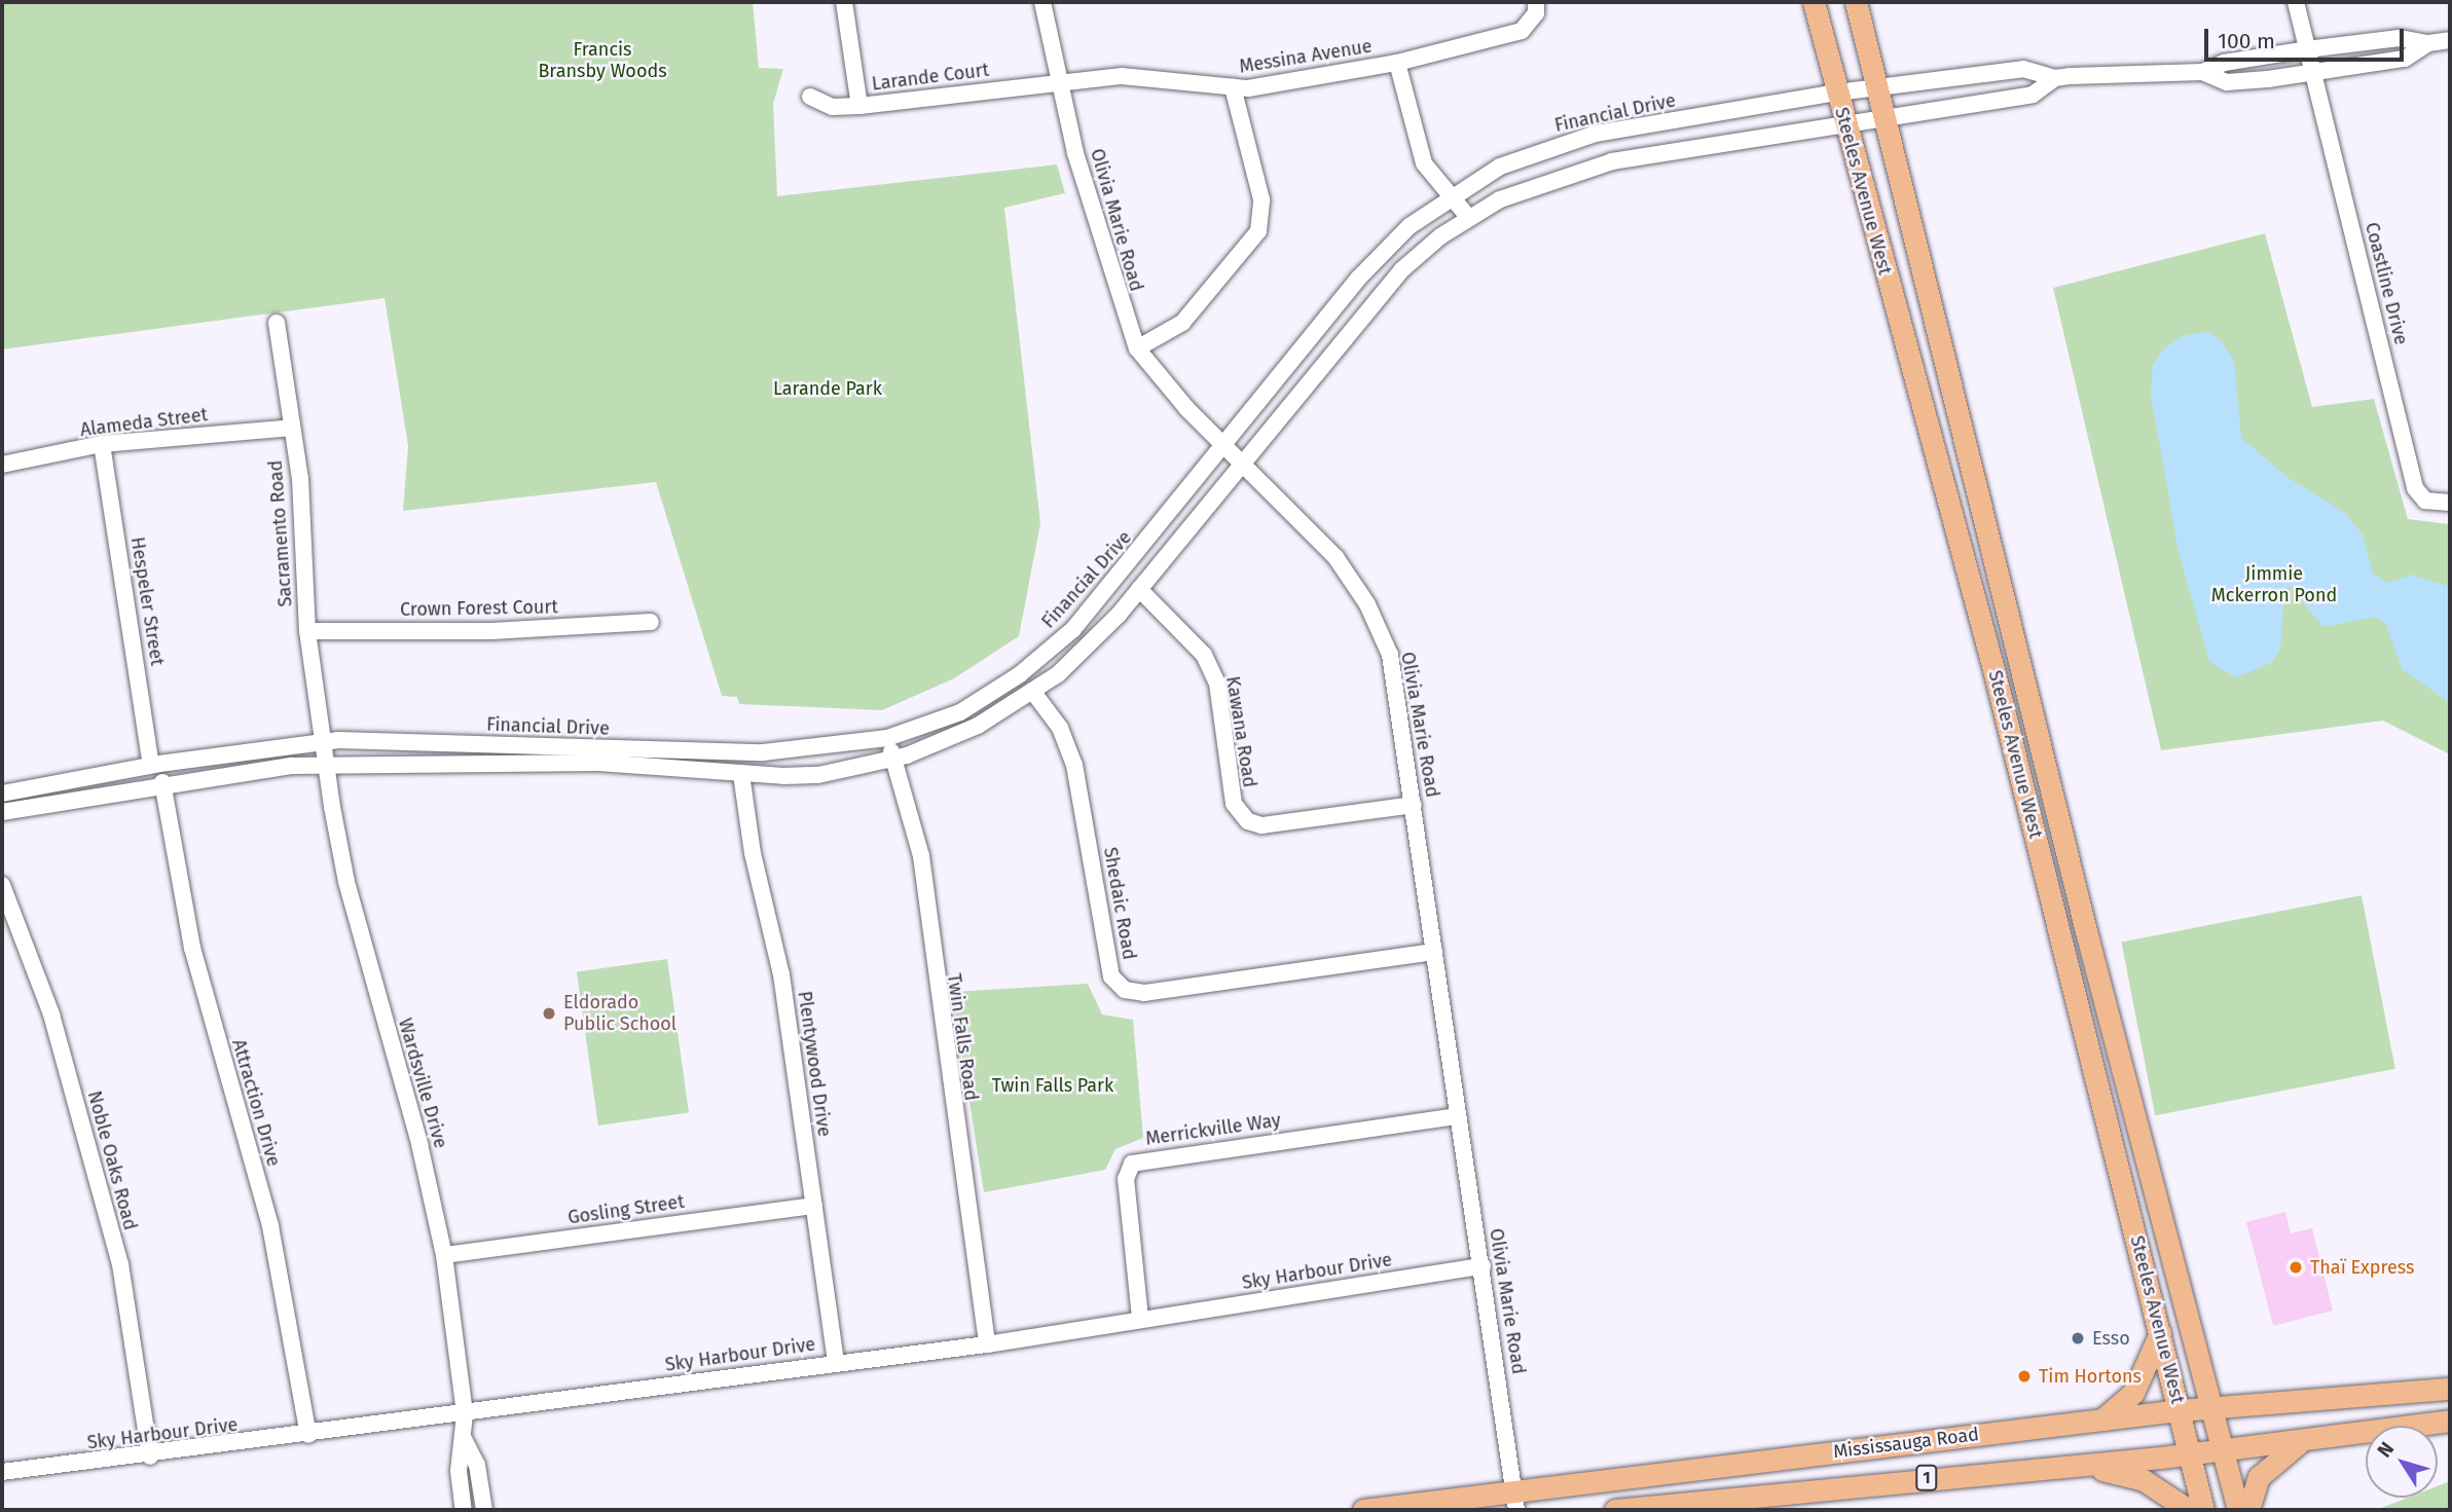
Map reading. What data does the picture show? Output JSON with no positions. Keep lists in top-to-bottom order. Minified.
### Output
{"streets":{"main road":["Steeles Avenue West","Mississauga Road","1"],"street":["Messina Avenue","Larande Court","Financial Drive","Olivia Marie Road","Coastline Drive","Alameda Street","Sacramento Road","Hespeler Street","Crown Forest Court","Kawana Road","Shedaic Road","Twin Falls Road","Plentywood Drive","Wardsville Drive","Attraction Drive","Merrickville Way","Noble Oaks Road","Gosling Street","Sky Harbour Drive"]},"crossings":[["Messina Avenue","Larande Court"],["Messina Avenue","Olivia Marie Road"],["Larande Court","Olivia Marie Road"],["Financial Drive","Steeles Avenue West"],["Financial Drive","Olivia Marie Road"],["Financial Drive","Coastline Drive"],["Financial Drive","Sacramento Road"],["Financial Drive","Hespeler Street"],["Financial Drive","Kawana Road"],["Financial Drive","Shedaic Road"],["Financial Drive","Twin Falls Road"],["Financial Drive","Plentywood Drive"],["Financial Drive","Wardsville Drive"],["Financial Drive","Attraction Drive"],["Steeles Avenue West","Mississauga Road"],["Olivia Marie Road","Kawana Road"],["Olivia Marie Road","Shedaic Road"],["Olivia Marie Road","Merrickville Way"],["Olivia Marie Road","Sky Harbour Drive"],["Olivia Marie Road","Mississauga Road"],["Alameda Street","Sacramento Road"],["Alameda Street","Hespeler Street"],["Sacramento Road","Crown Forest Court"],["Sacramento Road","Wardsville Drive"],["Twin Falls Road","Sky Harbour Drive"],["Plentywood Drive","Gosling Street"],["Plentywood Drive","Sky Harbour Drive"],["Wardsville Drive","Gosling Street"],["Wardsville Drive","Sky Harbour Drive"],["Attraction Drive","Sky Harbour Drive"],["Merrickville Way","Sky Harbour Drive"],["Noble Oaks Road","Sky Harbour Drive"]],"parks":["Francis Bransby Woods","Larande Park","Jimmie Mckerron Pond","Twin Falls Park"],"places":["Eldorado Public School","Thaï Express","Esso","Tim Hortons"],"scale_bar":"100 m","north":"top left"}
